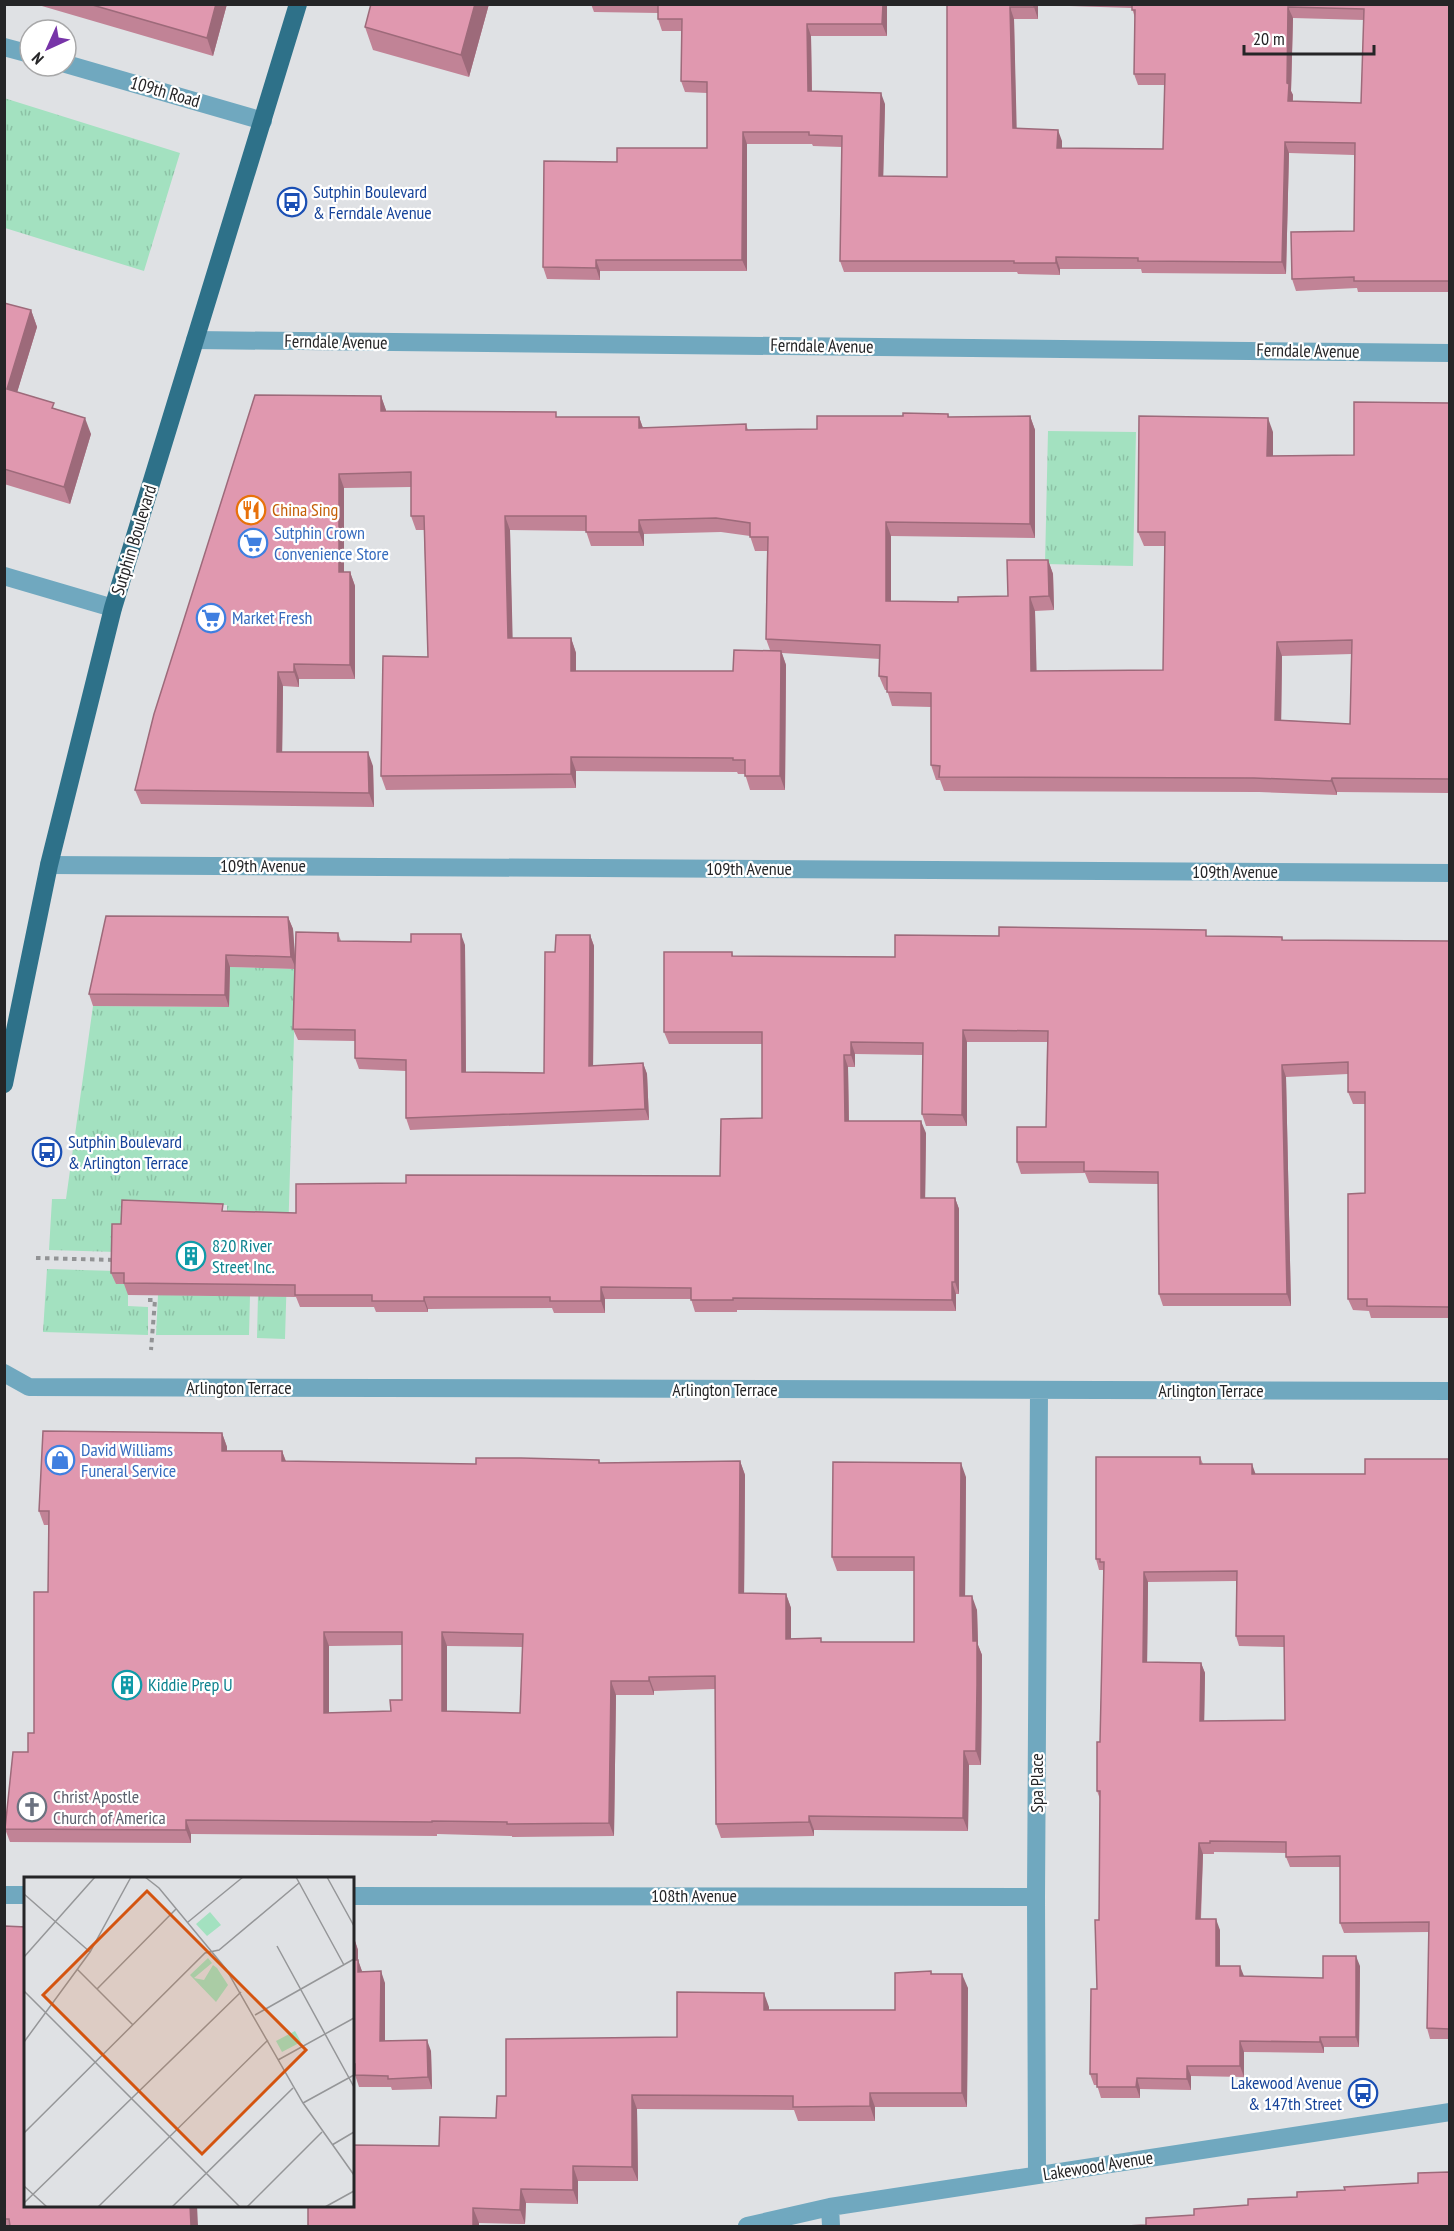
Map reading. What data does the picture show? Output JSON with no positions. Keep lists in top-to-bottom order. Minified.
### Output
{"streets":{"main road":["Sutphin Boulevard"],"street":["109th Road","Ferndale Avenue","109th Avenue","Arlington Terrace","Spa Place","108th Avenue","Lakewood Avenue"]},"crossings":[["109th Road","Sutphin Boulevard"],["Ferndale Avenue","Sutphin Boulevard"],["Sutphin Boulevard","109th Avenue"],["Arlington Terrace","Spa Place"],["Spa Place","108th Avenue"],["Spa Place","Lakewood Avenue"]],"places":{"bus stop":["Sutphin Boulevard & Ferndale Avenue","Sutphin Boulevard & Arlington Terrace","Lakewood Avenue & 147th Street"],"restaurant":["China Sing"],"supermarket":["Sutphin Crown Convenience Store","Market Fresh"],"building":["820 River Street Inc.","Kiddie Prep U"],"shop":["David Williams Funeral Service"],"church":["Christ Apostle Church of America"]},"scale_bar":"20 m","north":"bottom left"}
